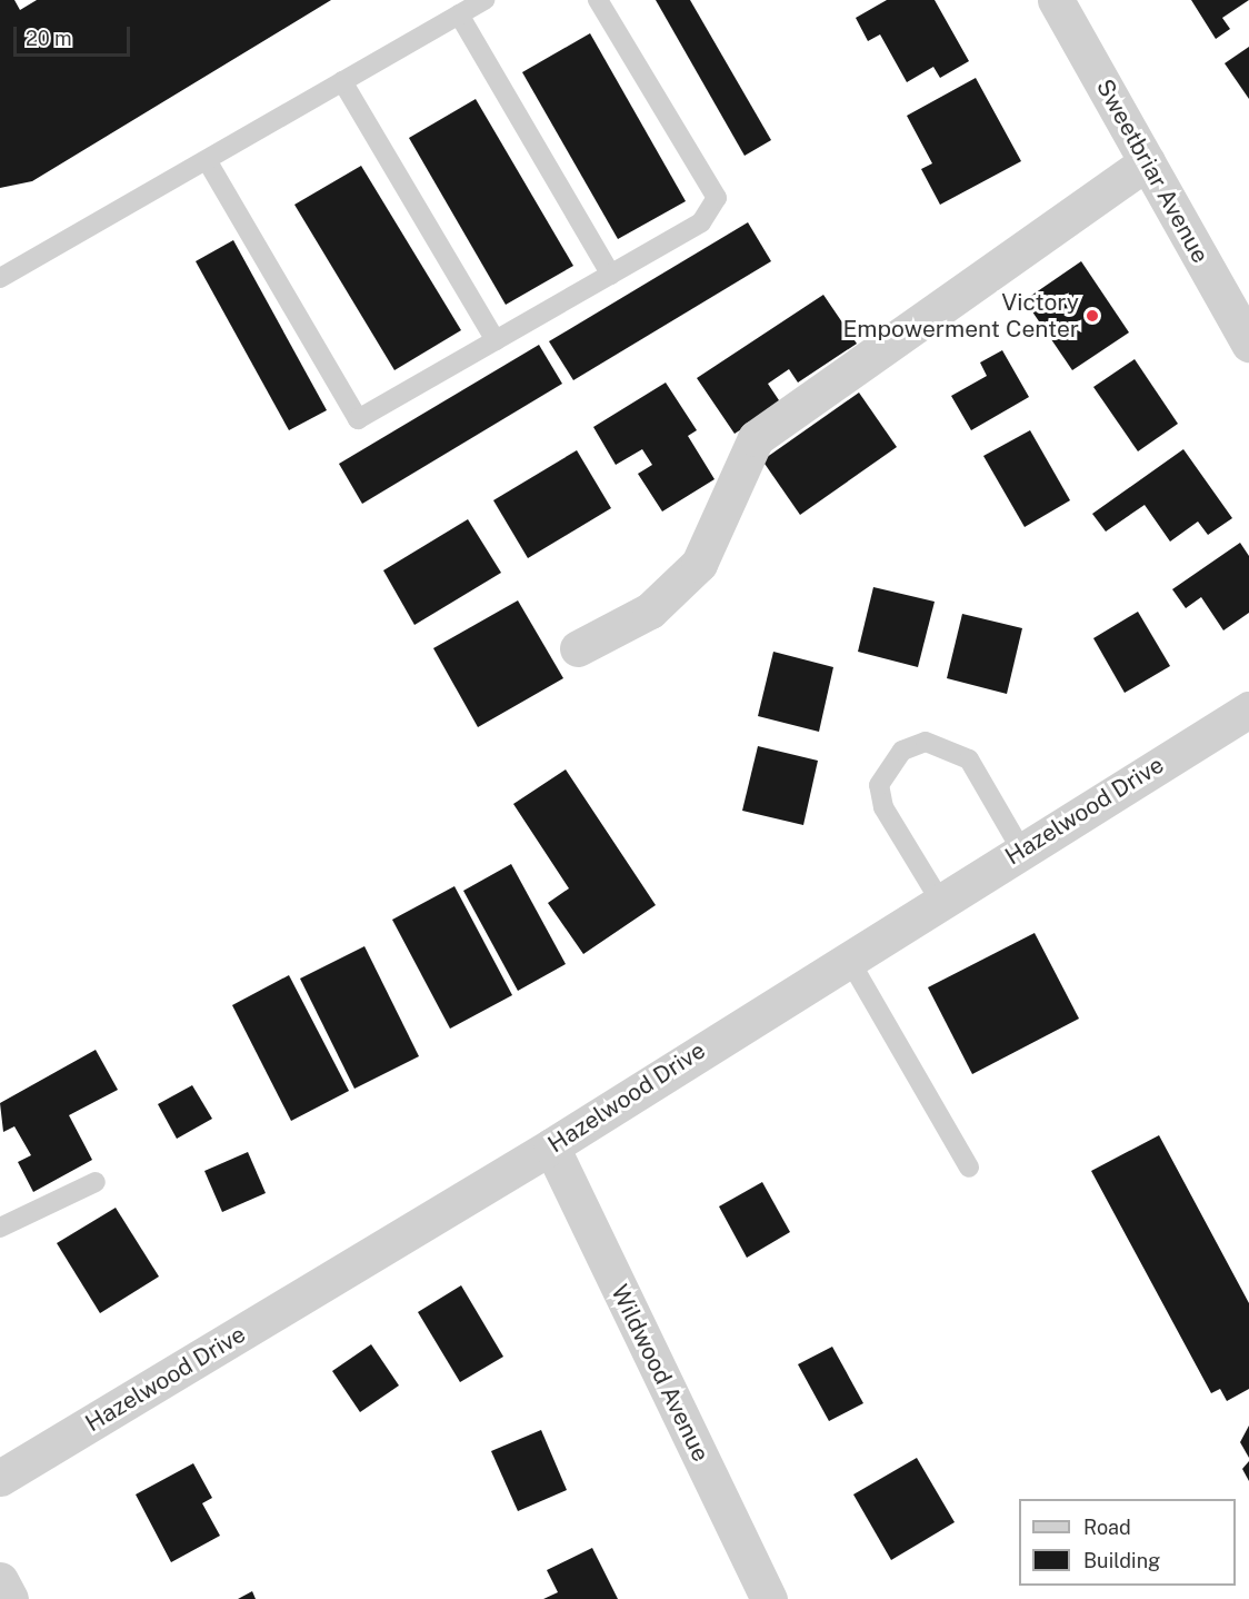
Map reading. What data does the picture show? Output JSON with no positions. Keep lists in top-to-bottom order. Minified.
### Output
{"streets":{"street":["Sweetbriar Avenue","Hazelwood Drive","Wildwood Avenue"]},"crossings":[["Hazelwood Drive","Wildwood Avenue"]],"places":["Victory Empowerment Center"],"legend":["Road","Building"],"scale_bar":"20 m"}
